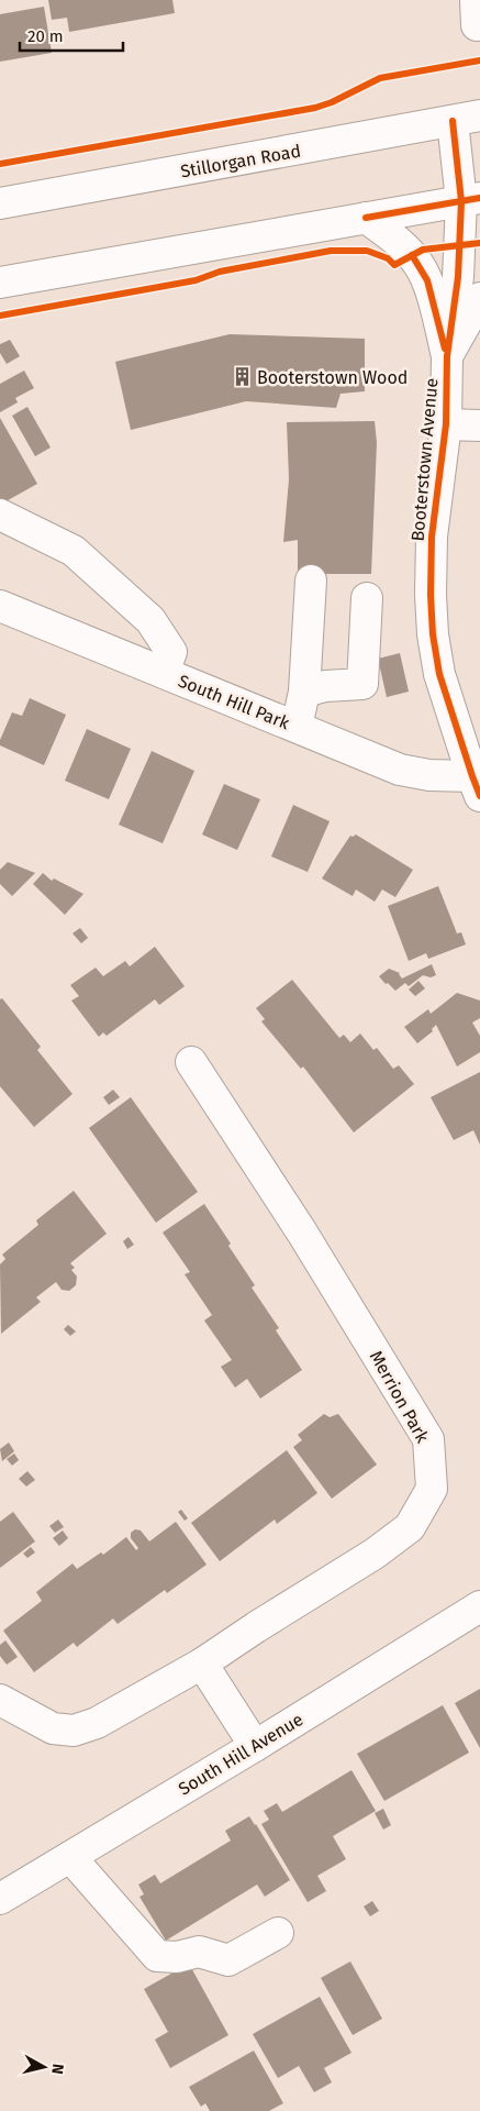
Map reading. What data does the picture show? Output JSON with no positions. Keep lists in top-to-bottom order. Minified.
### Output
{"streets":{"street":["Stillorgan Road","Booterstown Avenue","South Hill Park","Merrion Park","South Hill Avenue"]},"crossings":[["Stillorgan Road","Booterstown Avenue"],["Booterstown Avenue","South Hill Park"]],"places":{"building":["Booterstown Wood"]},"scale_bar":"20 m","north":"right"}
